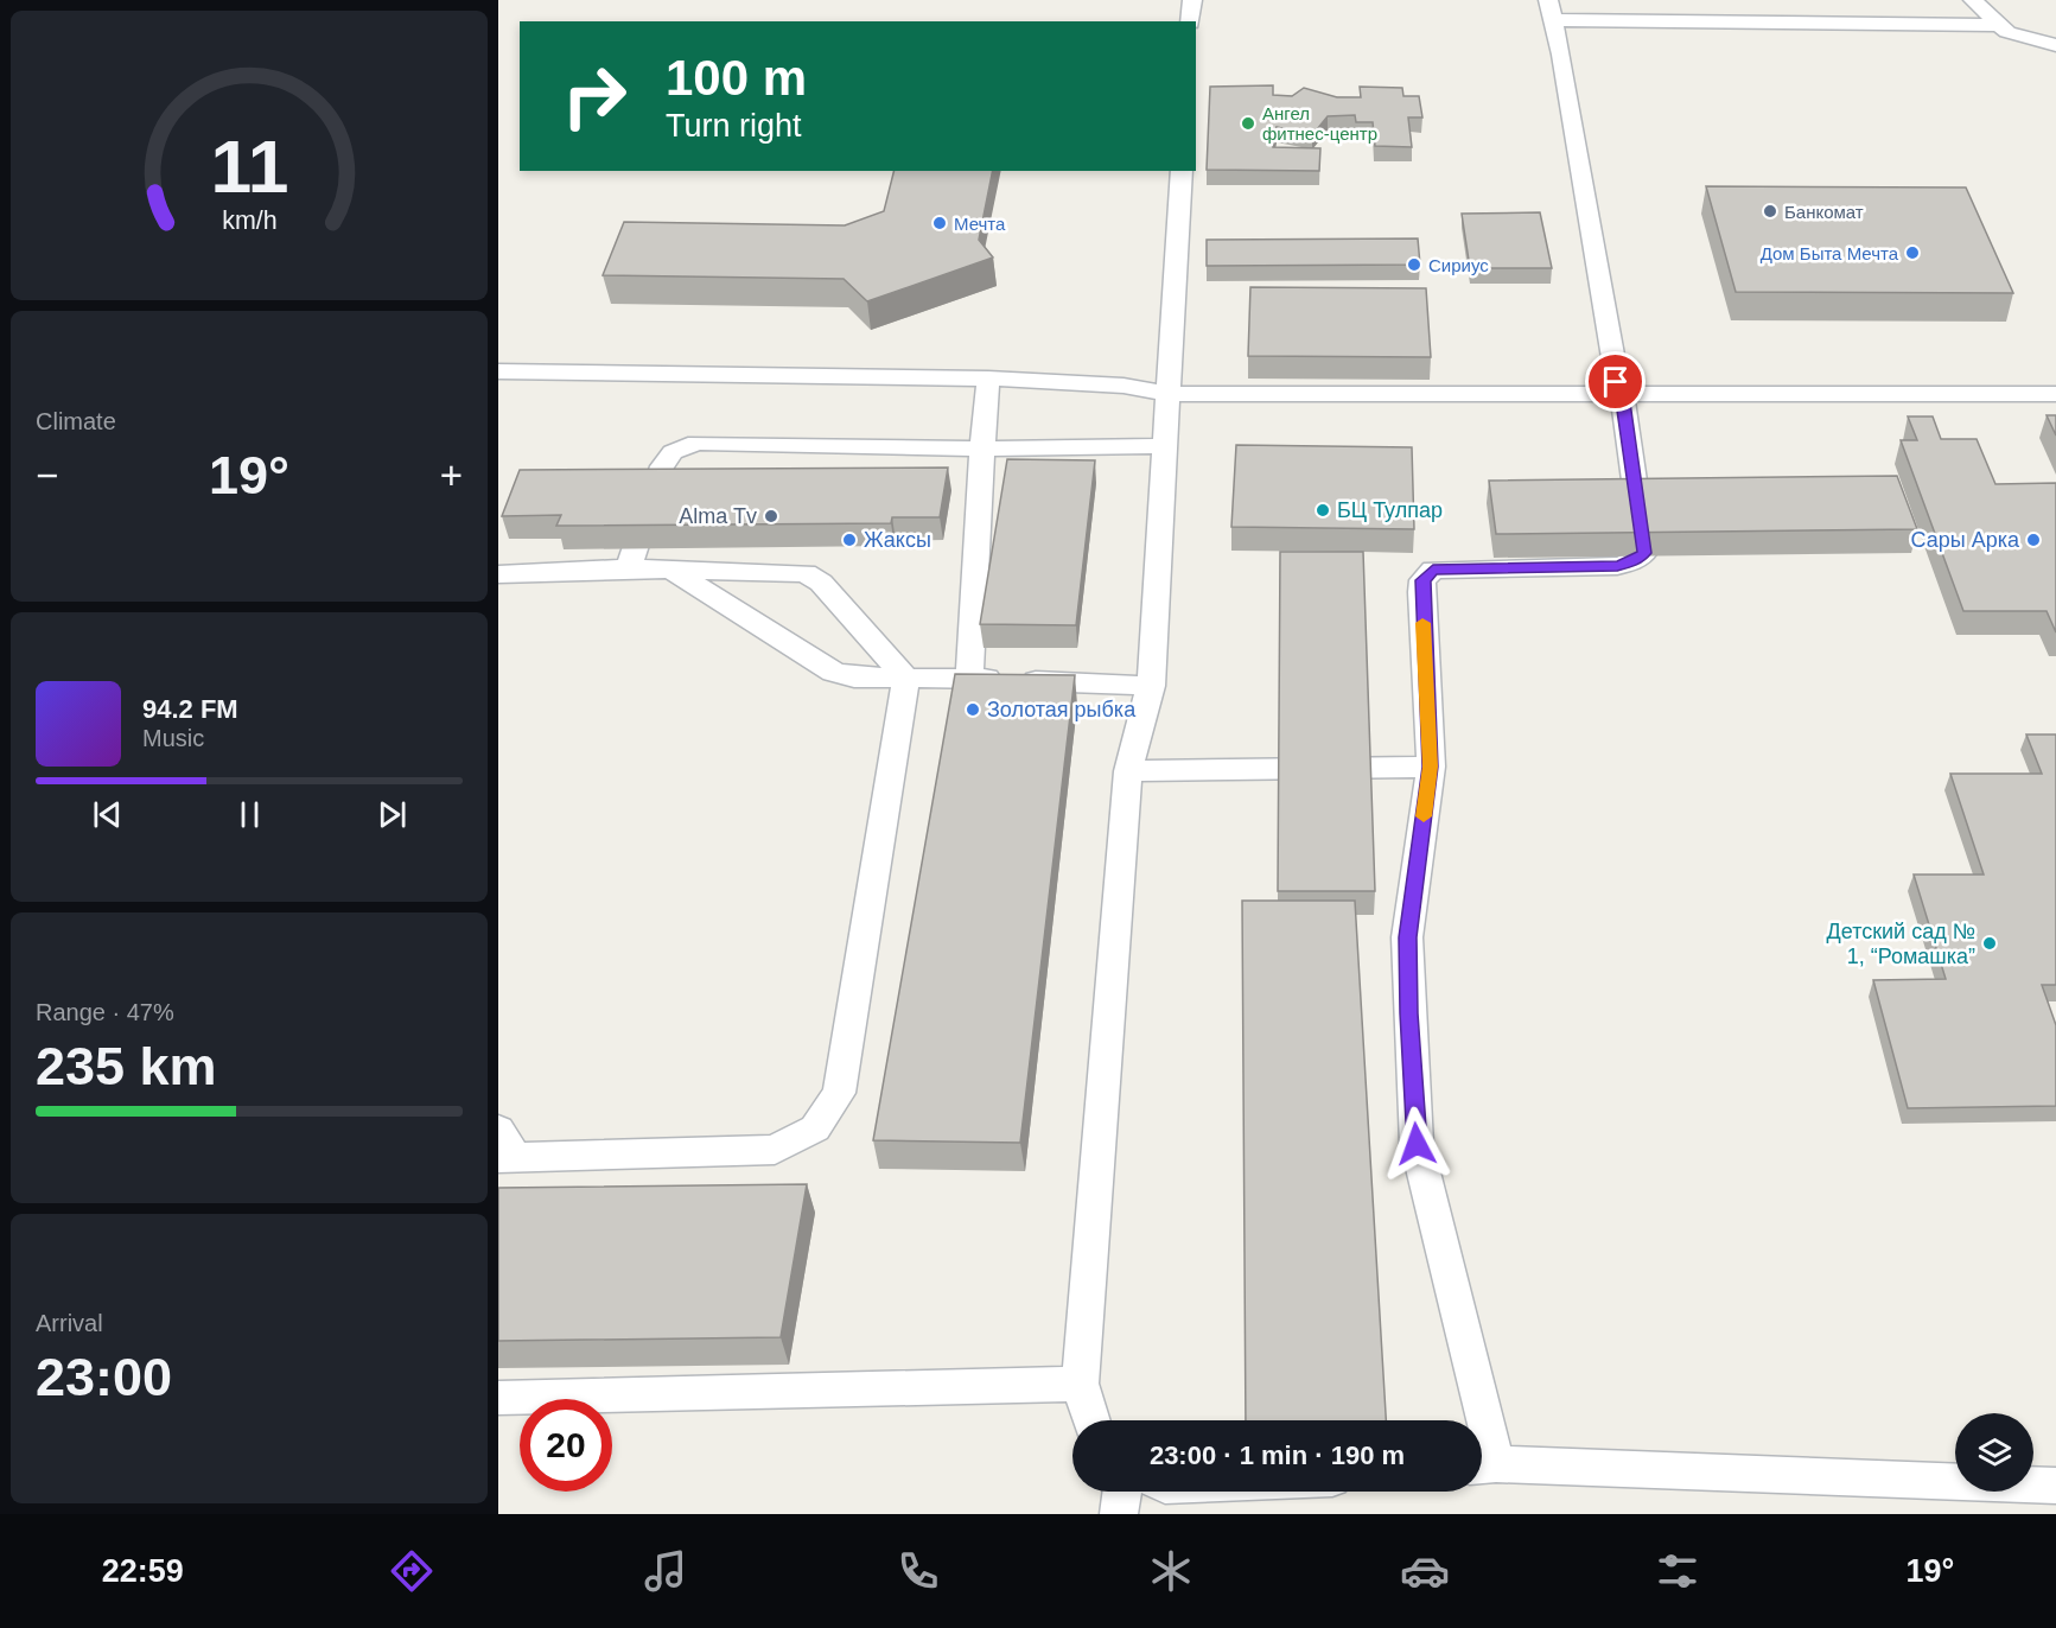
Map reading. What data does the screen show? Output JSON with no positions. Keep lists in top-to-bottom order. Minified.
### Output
{"places":["Ангел фитнес-центр","Банкомат","Мечта","Дом Быта Мечта","Сириус","БЦ Тулпар","Alma Tv","Жаксы","Сары Арка","Золотая рыбка","Детский сад № 1, “Ромашка”"],"page":{"turn":["100 m","Turn right"],"tile":["Climate",["Range · 47%","235 km"],["Arrival","23:00"]],"heat":["−","19°","+"],"song":["94.2 FM","Music"],"limit":"20","trip":"23:00 · 1 min · 190 m","tabs":["22:59","19°"],"gauge":["11","km/h"]}}
